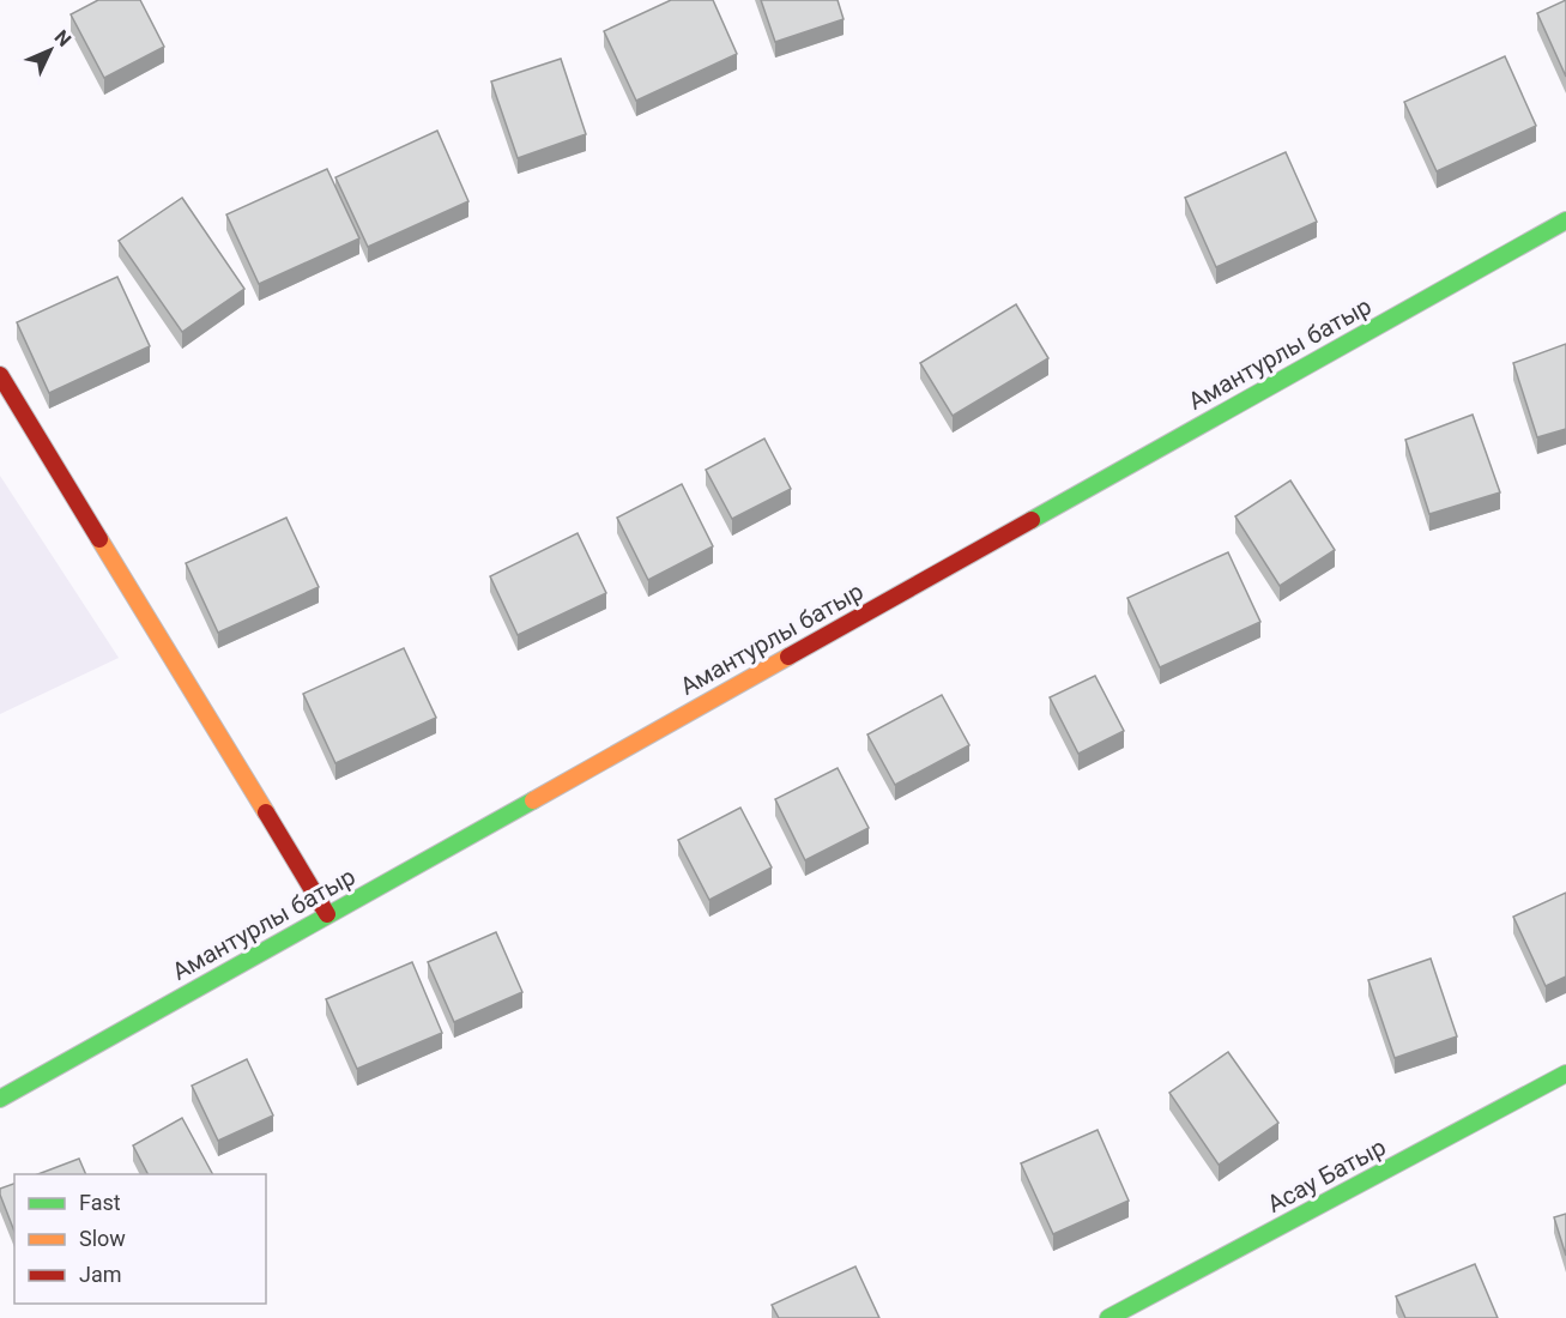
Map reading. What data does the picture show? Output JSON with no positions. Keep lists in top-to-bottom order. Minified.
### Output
{"streets":{"street":["Амантурлы батыр","Асау Батыр"]},"legend":["Fast","Slow","Jam"],"north":"top right"}
